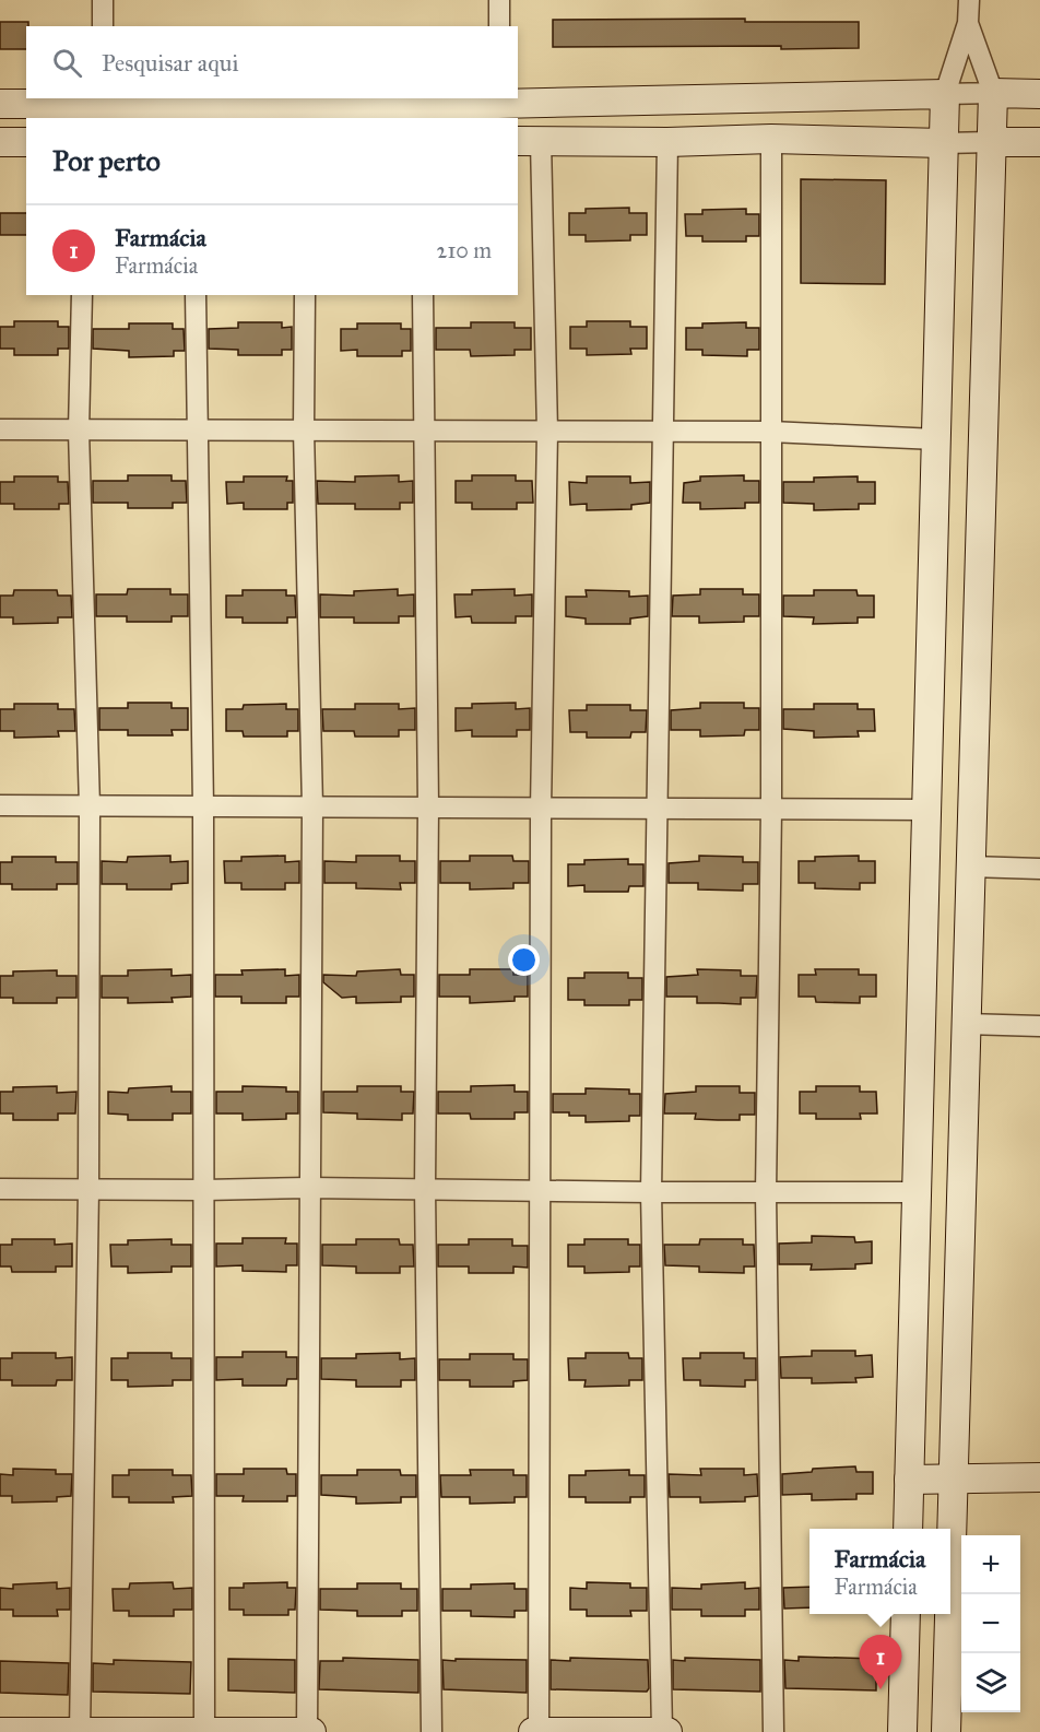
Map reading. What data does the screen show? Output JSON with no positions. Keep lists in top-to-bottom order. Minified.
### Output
{"page":{"search":"Pesquisar aqui","heading":"Por perto","list":[{"mark":"1","name":"Farmácia","note":"Farmácia","value":"210 m"}],"popup":["Farmácia","Farmácia"],"map_buttons":["+","−"],"pins":"1"}}
